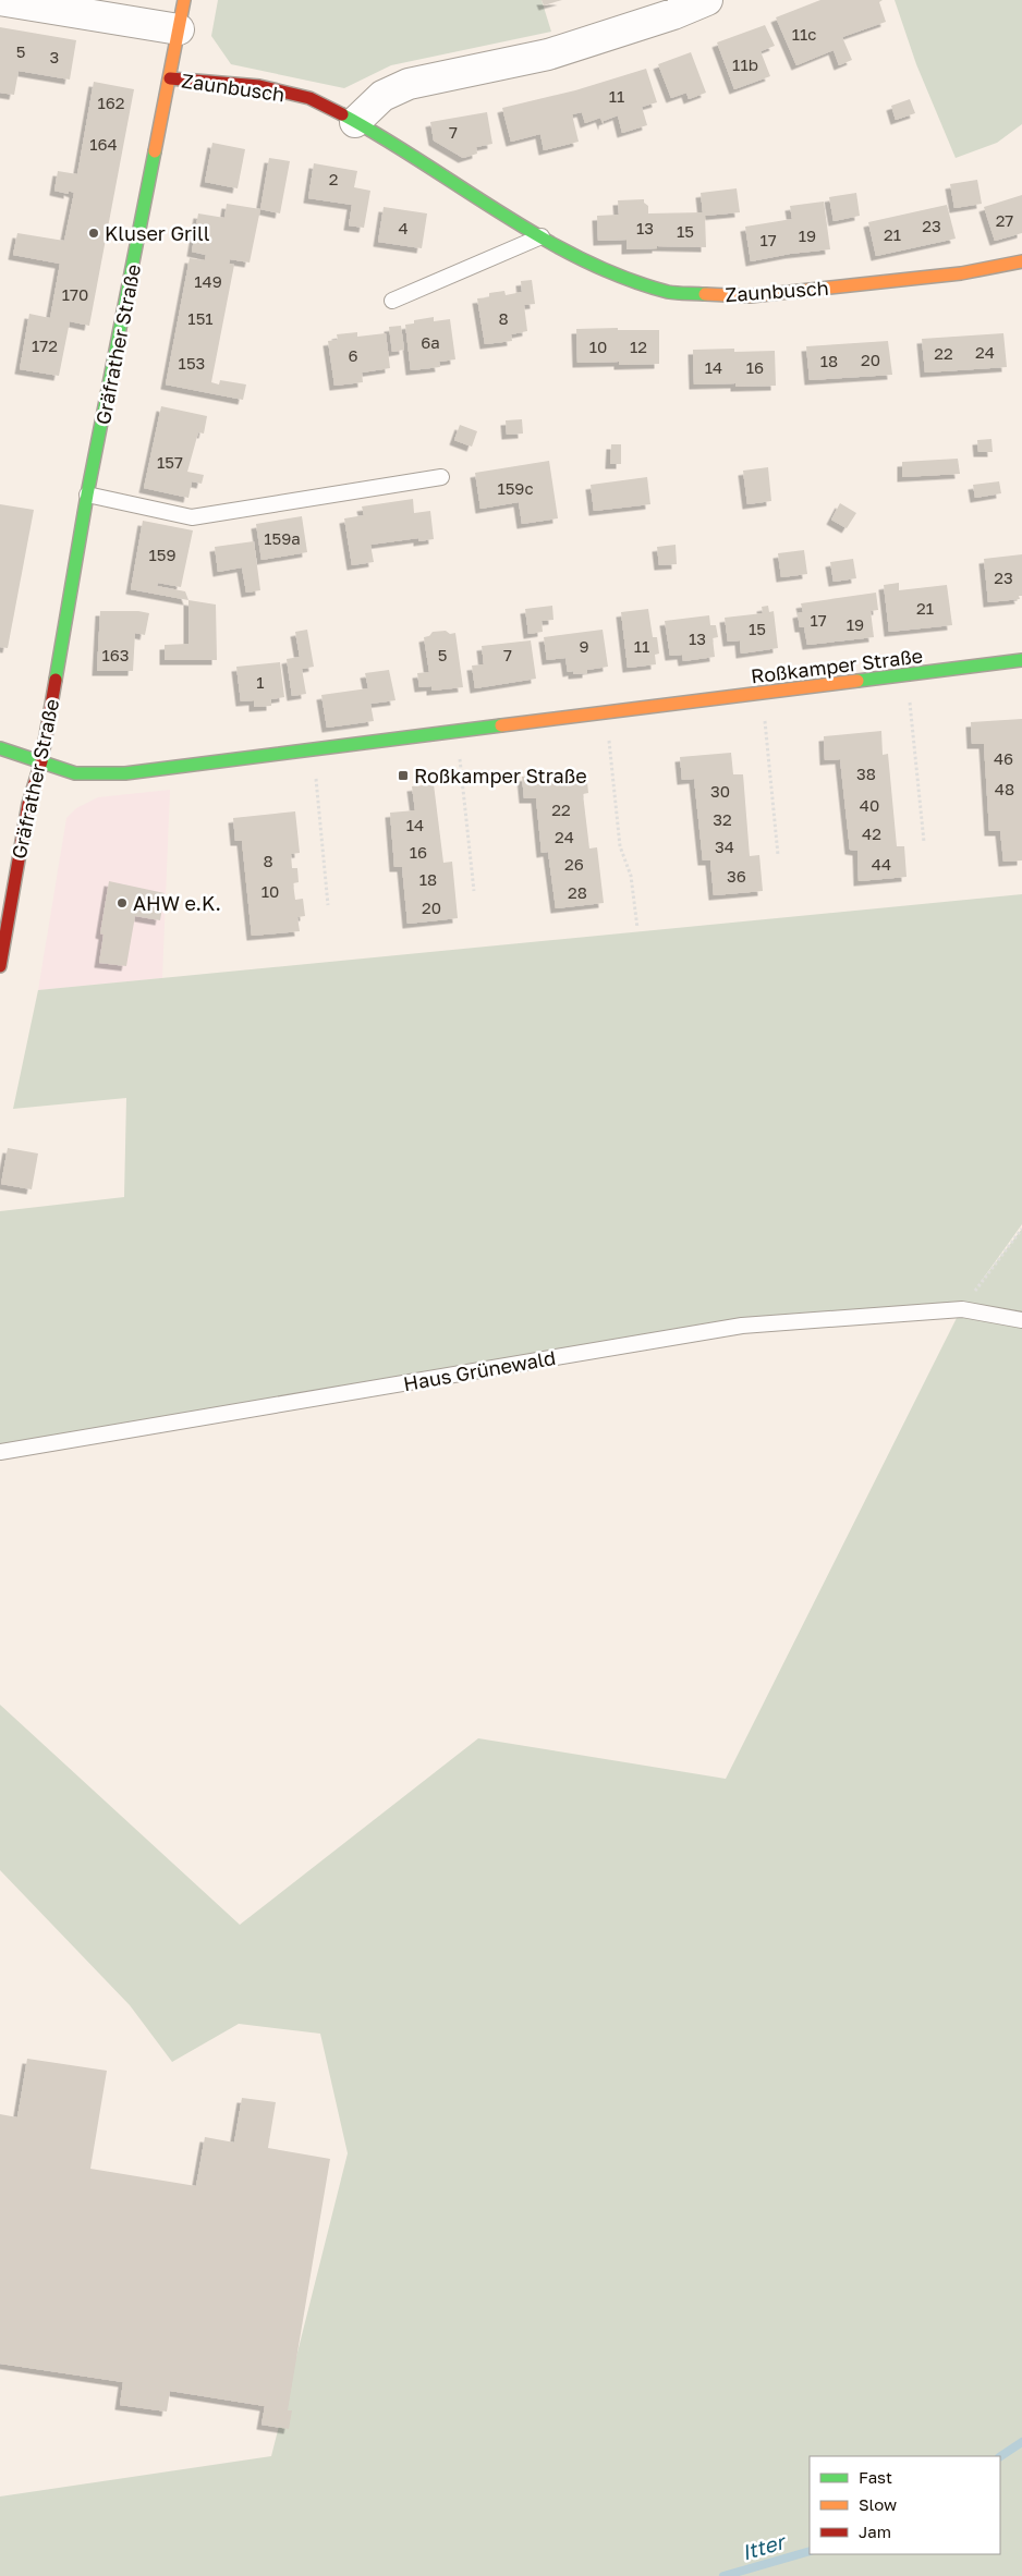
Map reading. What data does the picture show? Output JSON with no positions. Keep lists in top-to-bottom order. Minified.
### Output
{"streets":{"street":["Zaunbusch","Gräfrather Straße","Roßkamper Straße"],"lane":["Haus Grünewald"]},"crossings":[["Zaunbusch","Gräfrather Straße"],["Gräfrather Straße","Roßkamper Straße"]],"water":["Itter"],"places":{"other":["Kluser Grill","AHW e.K."],"transit":["Roßkamper Straße"]},"house_numbers":["11c","5","3","11b","11","162","7","164","2","27","23","4","13","15","21","19","17","149","170","151","8","6a","172","10","12","24","22","6","20","18","153","14","16","157","159c","159a","159","23","21","17","19","15","13","9","11","163","5","7","1","46","38","48","30","40","22","32","14","42","24","34","16","8","26","44","36","18","10","28","20"],"legend":["Fast","Slow","Jam"]}
